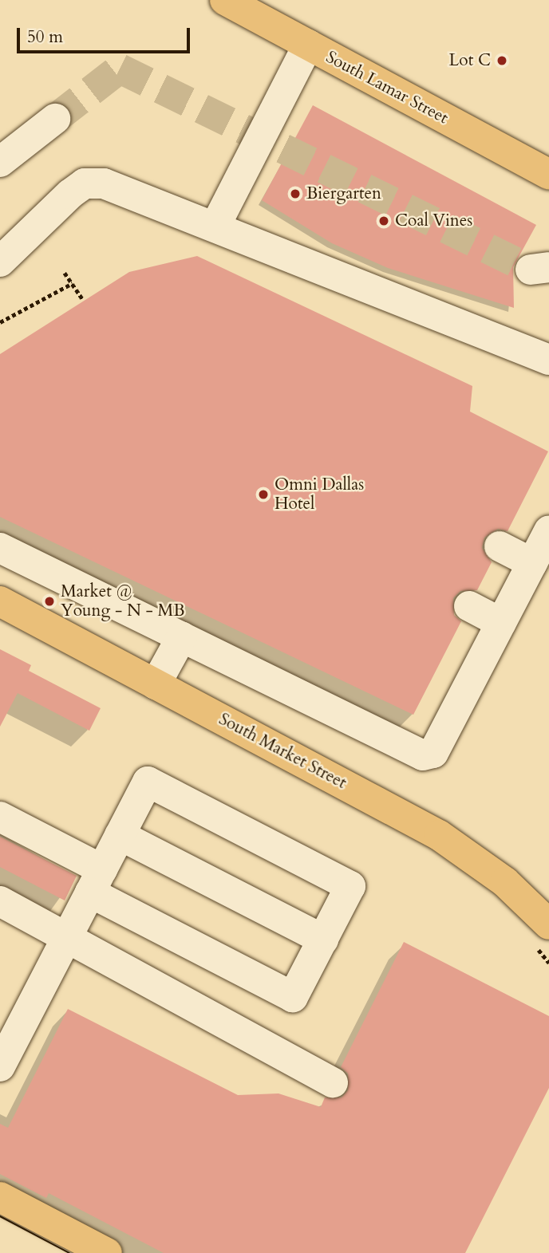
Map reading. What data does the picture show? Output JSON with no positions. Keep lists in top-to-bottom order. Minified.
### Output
{"streets":{"main road":["South Lamar Street","South Market Street"]},"places":["Lot C","Biergarten","Coal Vines","Omni Dallas Hotel","Market @ Young - N - MB"],"scale_bar":"50 m"}
